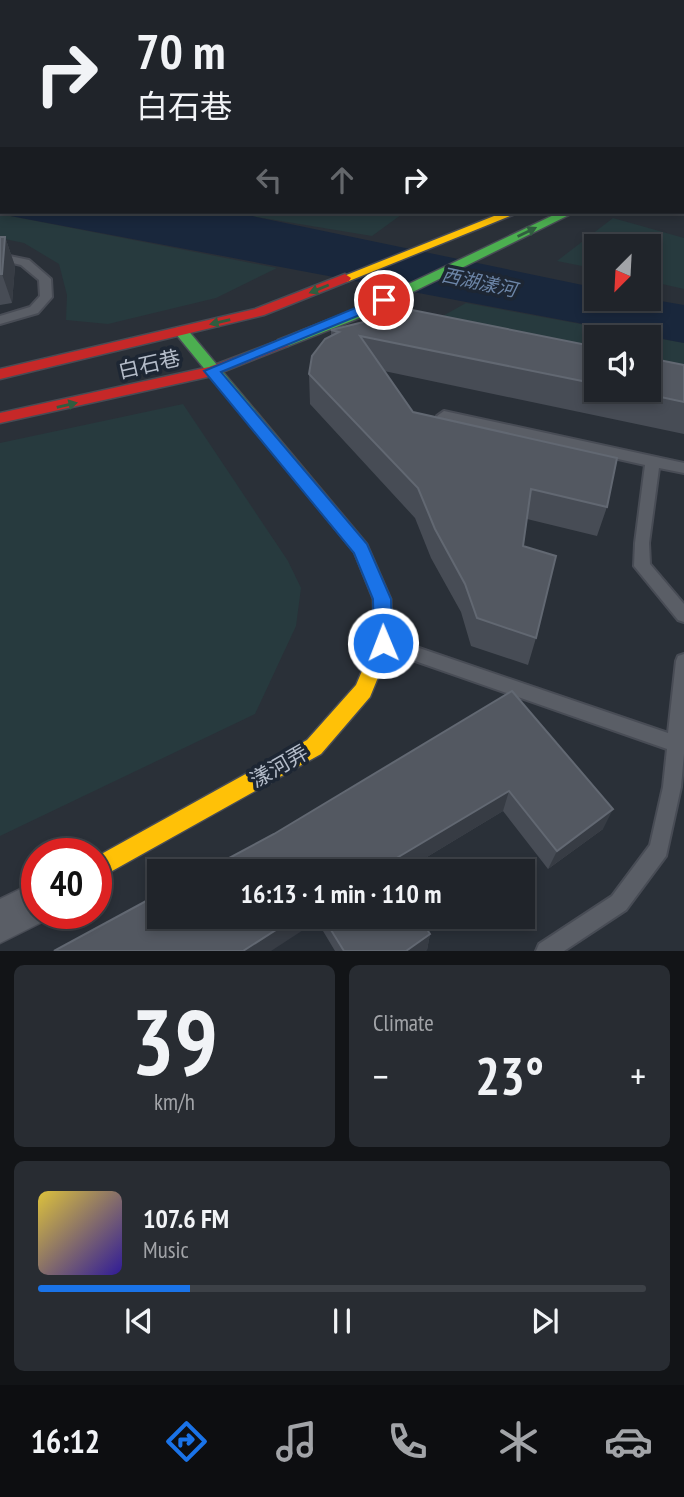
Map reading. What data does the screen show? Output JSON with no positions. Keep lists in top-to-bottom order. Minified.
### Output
{"streets":{"main road":["白石巷","漾河弄"]},"crossings":[["白石巷","漾河弄"]],"water":["西湖漾河"],"north":"bottom left","page":{"turn":["70 m","白石巷"],"limit":"40","trip":"16:13 · 1 min · 110 m","tile":[["39","km/h"],"Climate"],"heat":["−","23°","+"],"song":["107.6 FM","Music"],"tabs":"16:12"}}
